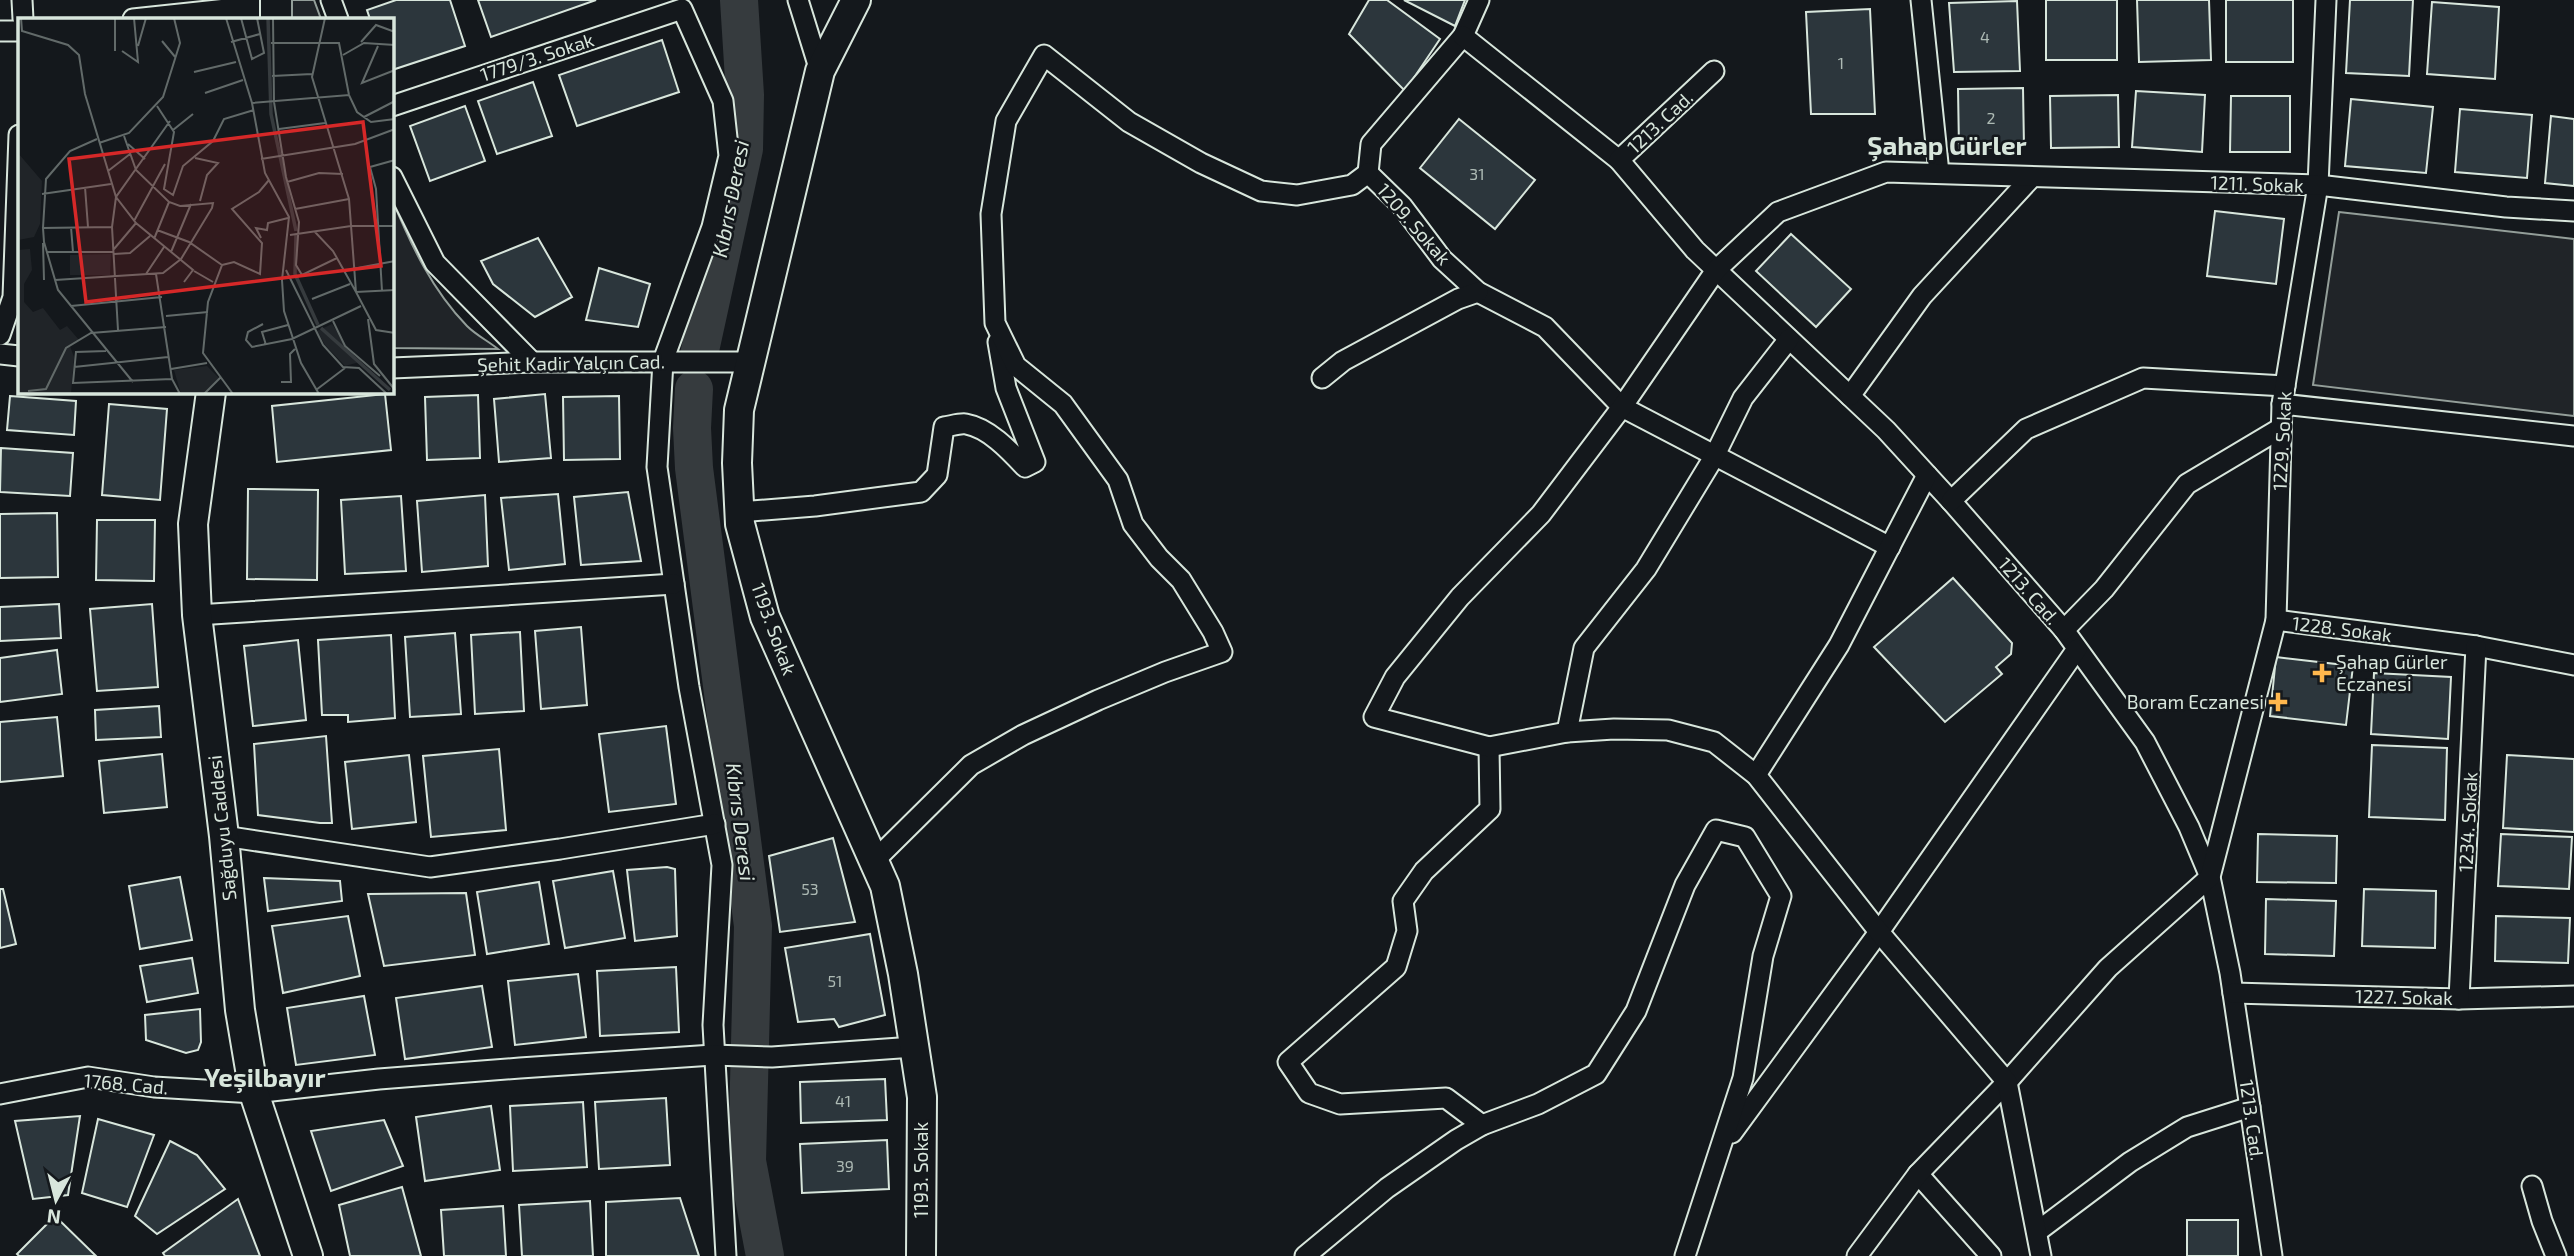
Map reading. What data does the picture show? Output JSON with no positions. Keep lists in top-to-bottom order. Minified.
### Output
{"streets":{"street":["1779/3. Sokak","1213. Cad.","1211. Sokak","1209. Sokak","Şehit Kadir Yalçın Cad.","1229. Sokak","1193. Sokak","1228. Sokak","1234. Sokak","Sağduyu Caddesi","1227. Sokak","1768. Cad."]},"crossings":[["1779/3. Sokak","Şehit Kadir Yalçın Cad."],["1213. Cad.","1211. Sokak"],["1213. Cad.","1229. Sokak"],["1213. Cad.","1227. Sokak"],["1211. Sokak","1209. Sokak"],["1211. Sokak","1229. Sokak"],["Şehit Kadir Yalçın Cad.","1193. Sokak"],["1229. Sokak","1228. Sokak"],["1193. Sokak","1768. Cad."],["1228. Sokak","1234. Sokak"],["1234. Sokak","1227. Sokak"],["Sağduyu Caddesi","1768. Cad."]],"districts":["Şahap Gürler","Yeşilbayır"],"water":["Kıbrıs Deresi"],"places":{"health":["Şahap Gürler Eczanesi","Boram Eczanesi"]},"house_numbers":["4","1","2","31","53","51","41","39"],"north":"bottom"}
